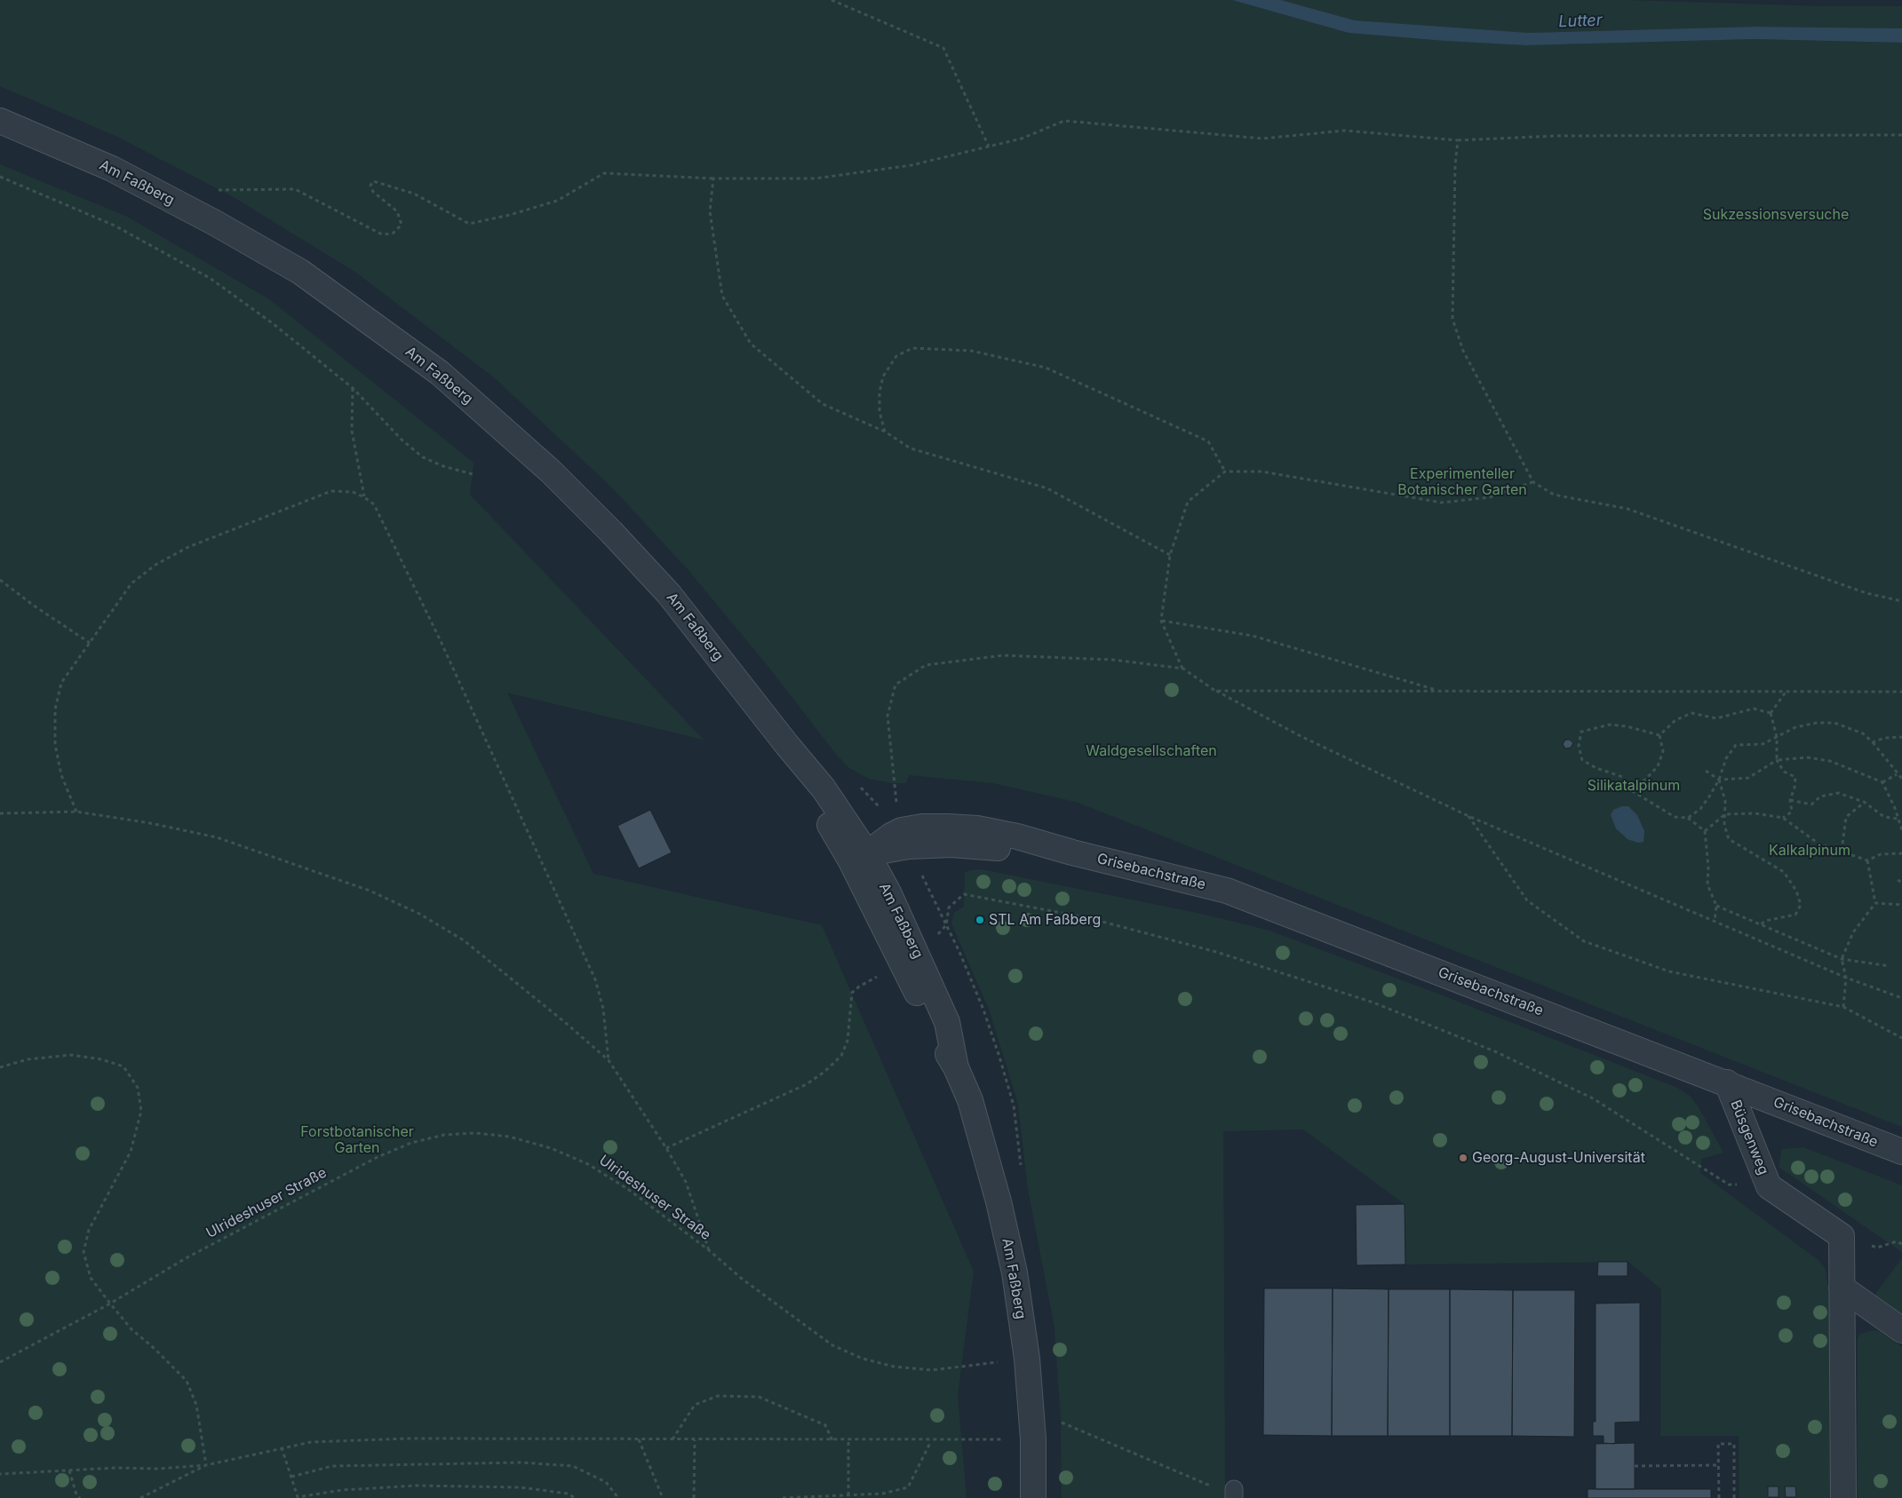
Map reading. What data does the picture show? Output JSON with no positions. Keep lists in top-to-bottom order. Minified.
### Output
{"streets":{"street":["Am Faßberg","Grisebachstraße","Büsgenweg"],"path":["Ulrideshuser Straße"]},"crossings":[["Am Faßberg","Grisebachstraße"],["Am Faßberg","Ulrideshuser Straße"],["Grisebachstraße","Büsgenweg"]],"water":["Lutter"],"parks":["Sukzessionsversuche","Experimenteller Botanischer Garten","Waldgesellschaften","Silikatalpinum","Kalkalpinum","Forstbotanischer Garten"],"places":["STL Am Faßberg","Georg-August-Universität"]}
